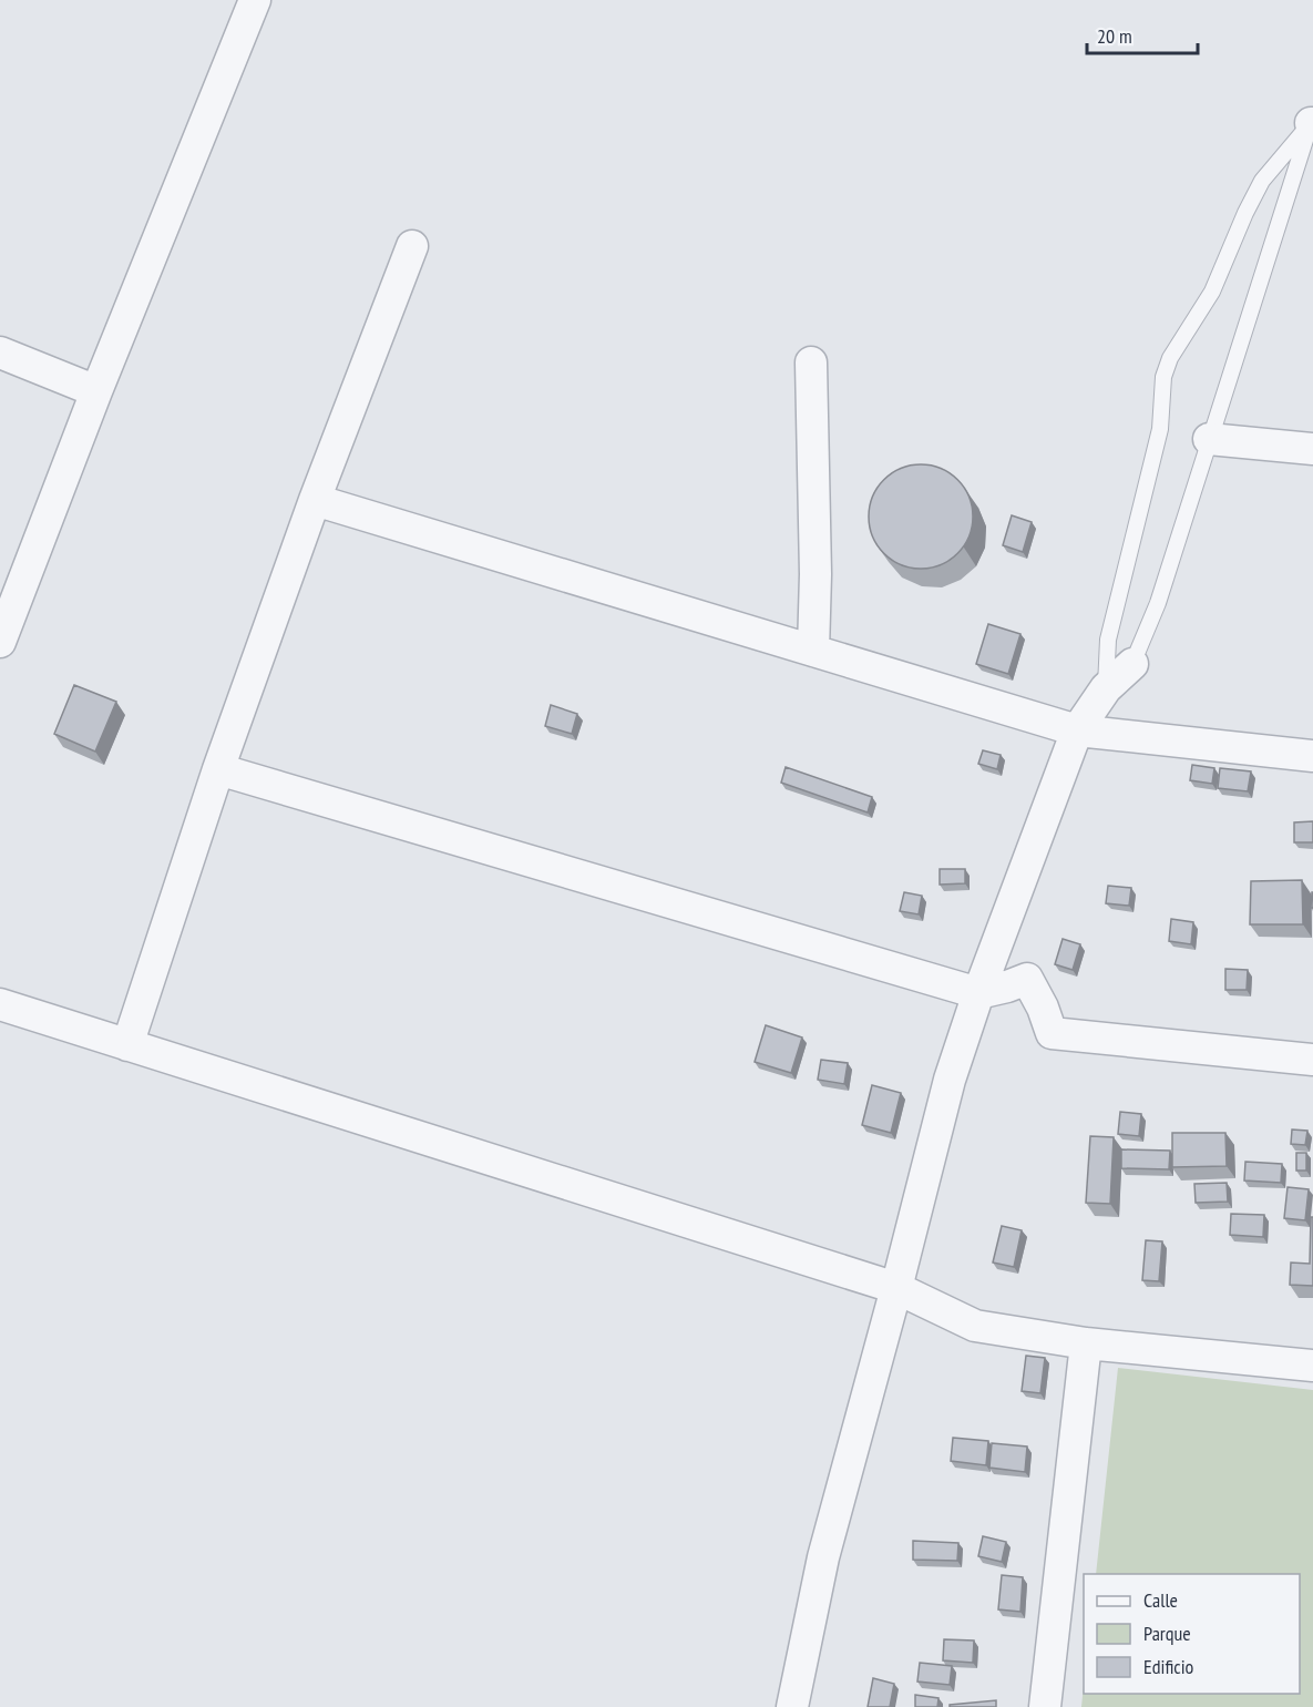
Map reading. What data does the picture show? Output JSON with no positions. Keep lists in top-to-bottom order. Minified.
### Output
{"legend":["Calle","Parque","Edificio"],"scale_bar":"20 m"}
